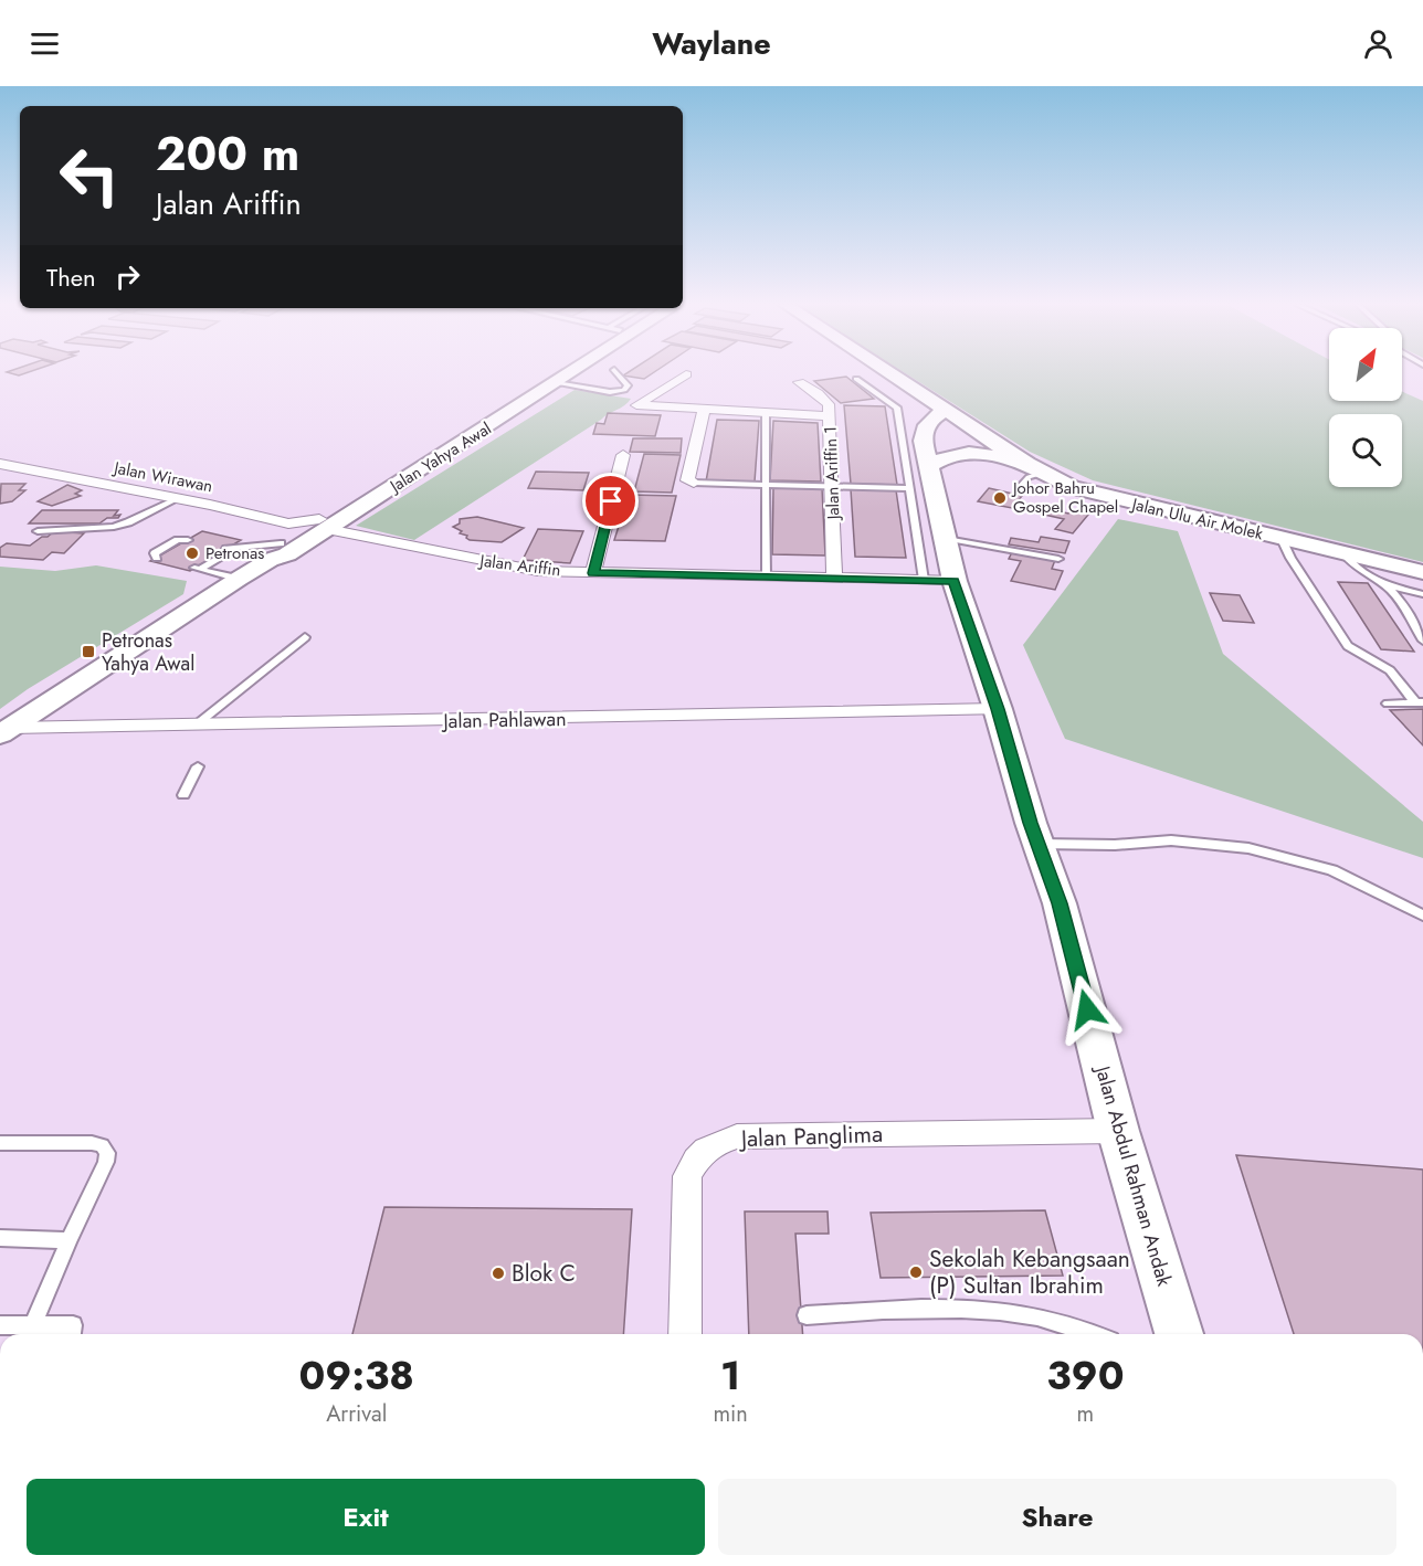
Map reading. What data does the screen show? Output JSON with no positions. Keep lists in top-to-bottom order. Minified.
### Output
{"streets":{"street":["Jalan Yahya Awal","Jalan Ariffin 1","Jalan Wirawan","Jalan Ulu Air Molek","Jalan Ariffin","Jalan Pahlawan","Jalan Panglima","Jalan Abdul Rahman Andak"]},"crossings":[["Jalan Yahya Awal","Jalan Wirawan"],["Jalan Yahya Awal","Jalan Ariffin"],["Jalan Yahya Awal","Jalan Pahlawan"],["Jalan Ariffin 1","Jalan Ariffin"],["Jalan Ulu Air Molek","Jalan Abdul Rahman Andak"],["Jalan Ariffin","Jalan Abdul Rahman Andak"],["Jalan Pahlawan","Jalan Abdul Rahman Andak"],["Jalan Panglima","Jalan Abdul Rahman Andak"]],"places":{"other":["Johor Bahru Gospel Chapel","Petronas","Sekolah Kebangsaan (P) Sultan Ibrahim","Blok C"],"transit":["Petronas Yahya Awal"]},"north":"top right","page":{"header":"Waylane","turn":["200 m","Jalan Ariffin"],"then":"Then","eta":["09:38","Arrival","1","min","390","m"],"buttons":["Exit","Share"]}}
